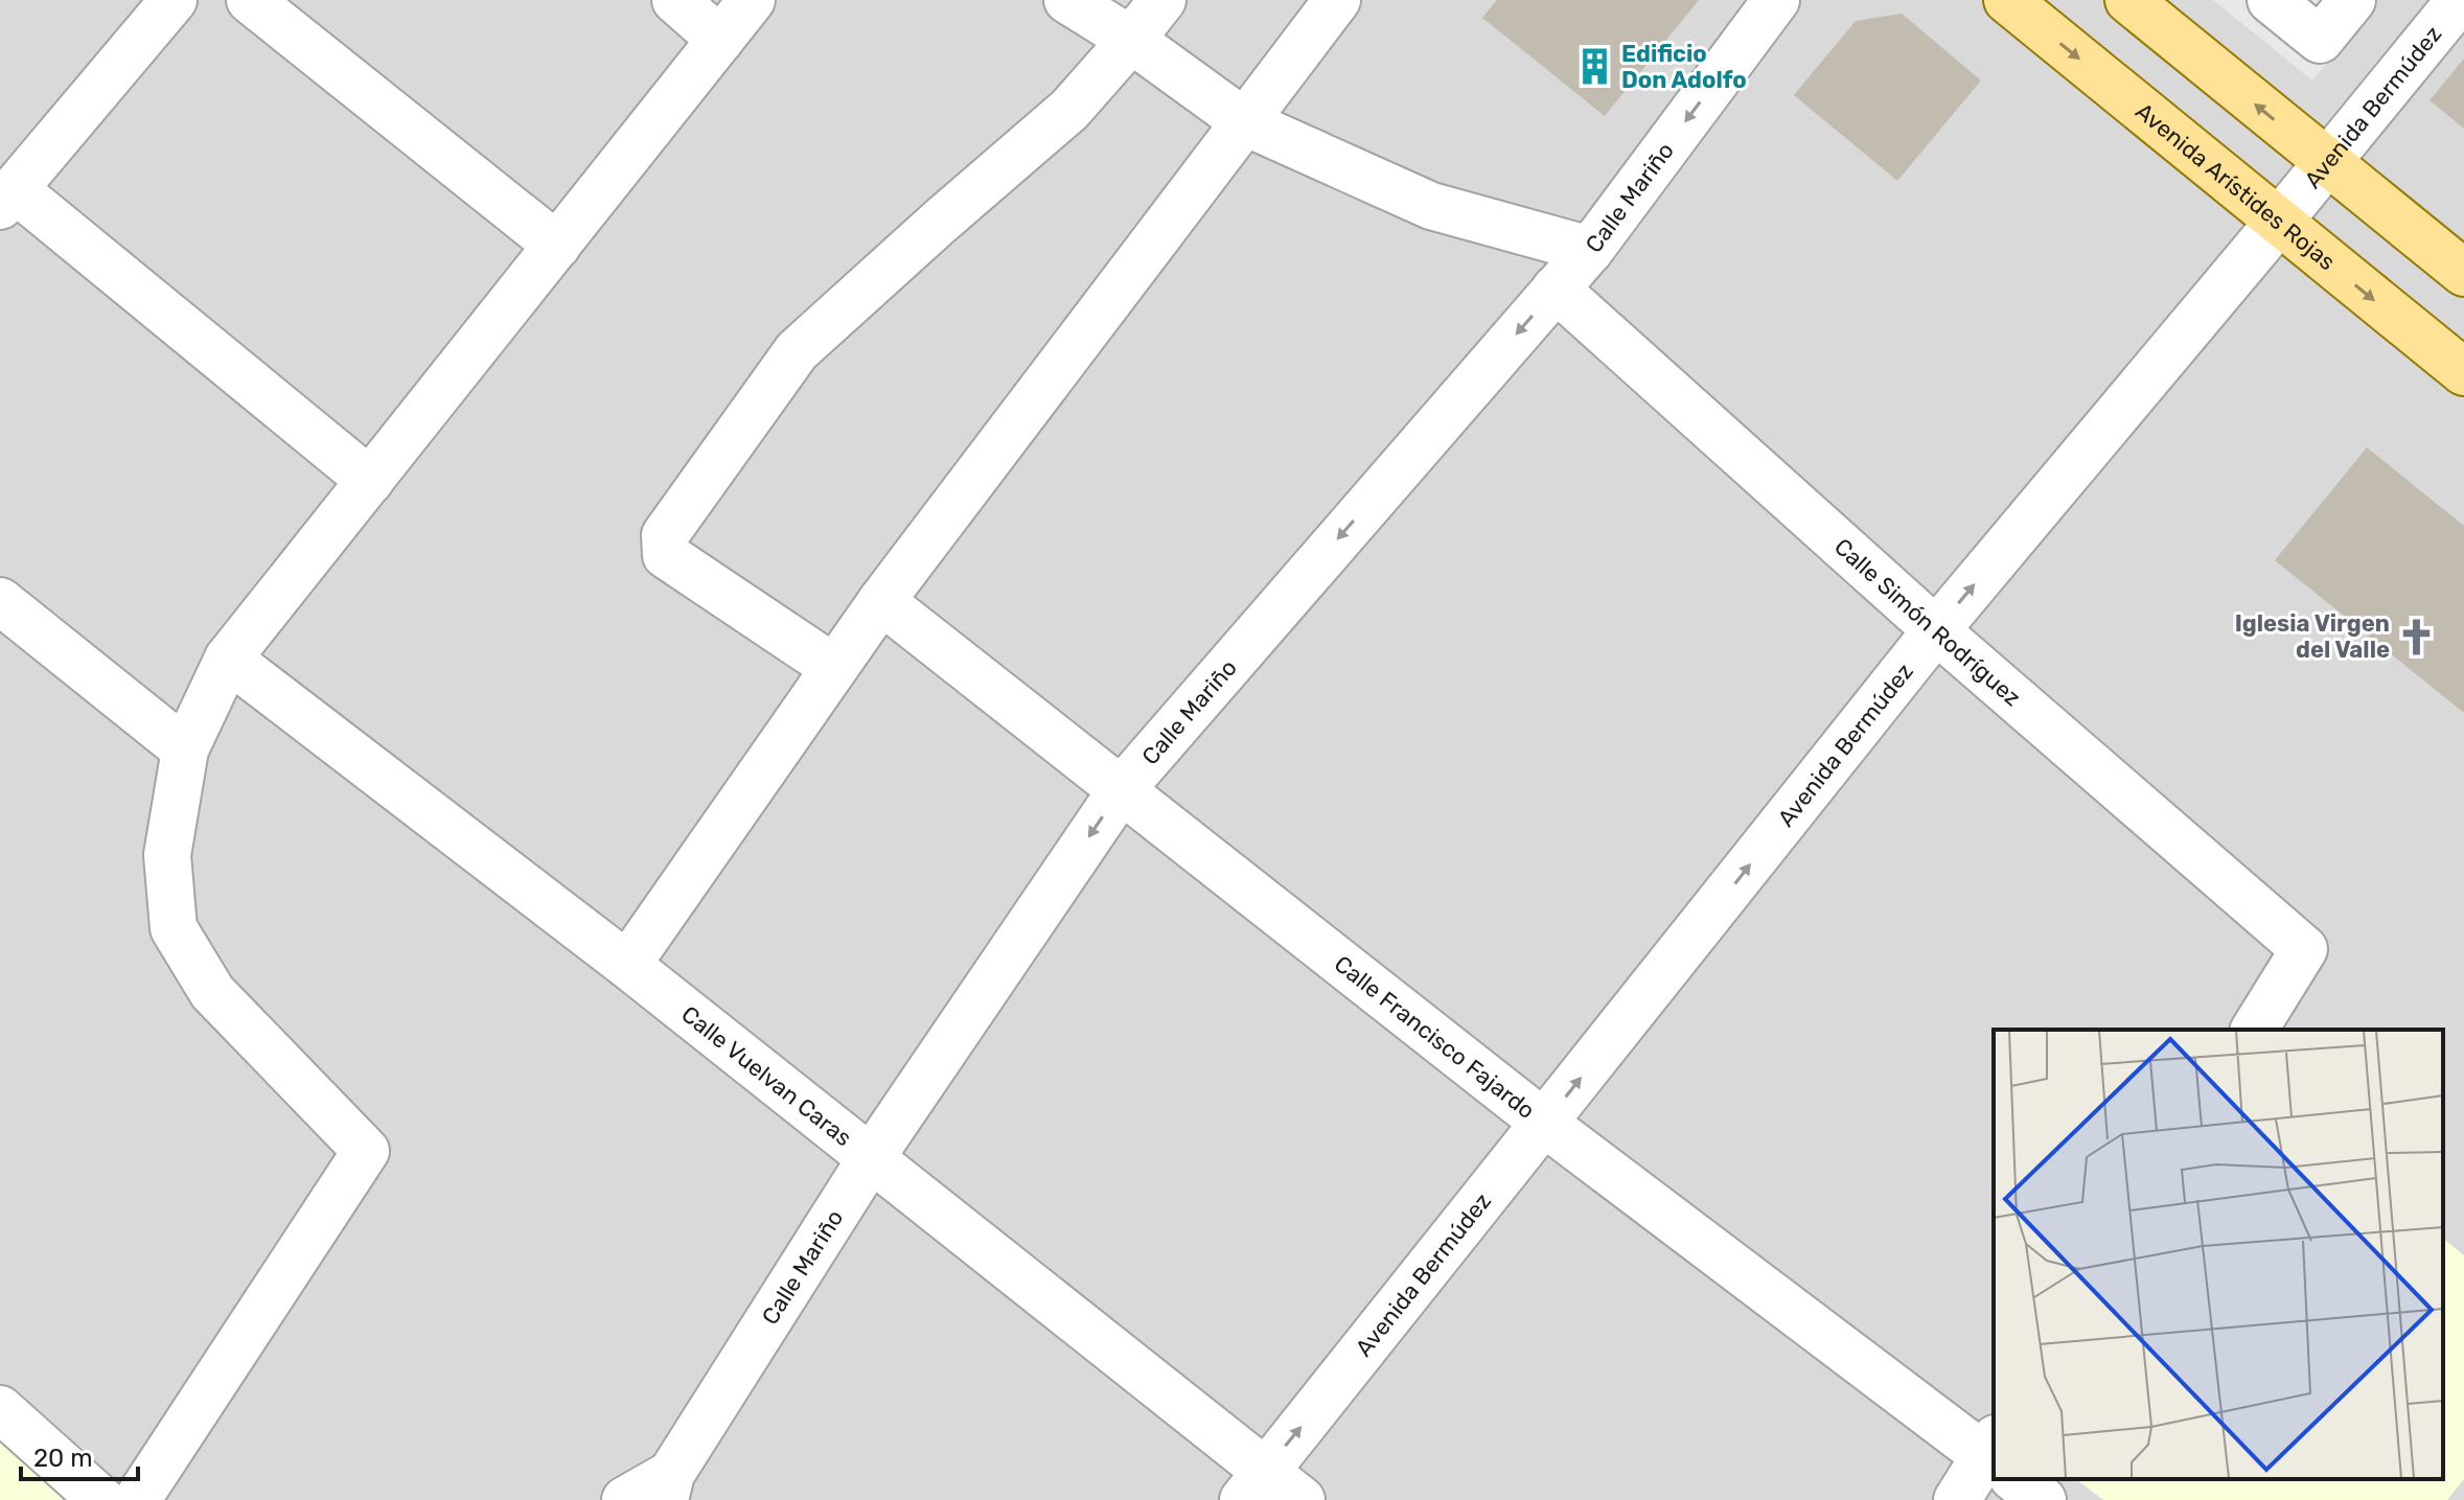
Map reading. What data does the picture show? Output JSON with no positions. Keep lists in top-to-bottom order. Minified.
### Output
{"streets":{"main road":["Avenida Arístides Rojas"],"street":["Avenida Bermúdez","Calle Mariño","Calle Simón Rodríguez","Calle Francisco Fajardo","Calle Vuelvan Caras"]},"crossings":[["Avenida Bermúdez","Avenida Arístides Rojas"],["Avenida Bermúdez","Calle Simón Rodríguez"],["Avenida Bermúdez","Calle Francisco Fajardo"],["Avenida Bermúdez","Calle Vuelvan Caras"],["Calle Mariño","Calle Simón Rodríguez"],["Calle Mariño","Calle Francisco Fajardo"],["Calle Mariño","Calle Vuelvan Caras"]],"one_way":["Avenida Bermúdez"],"places":{"building":["Edificio Don Adolfo"],"church":["Iglesia Virgen del Valle"]},"scale_bar":"20 m"}
